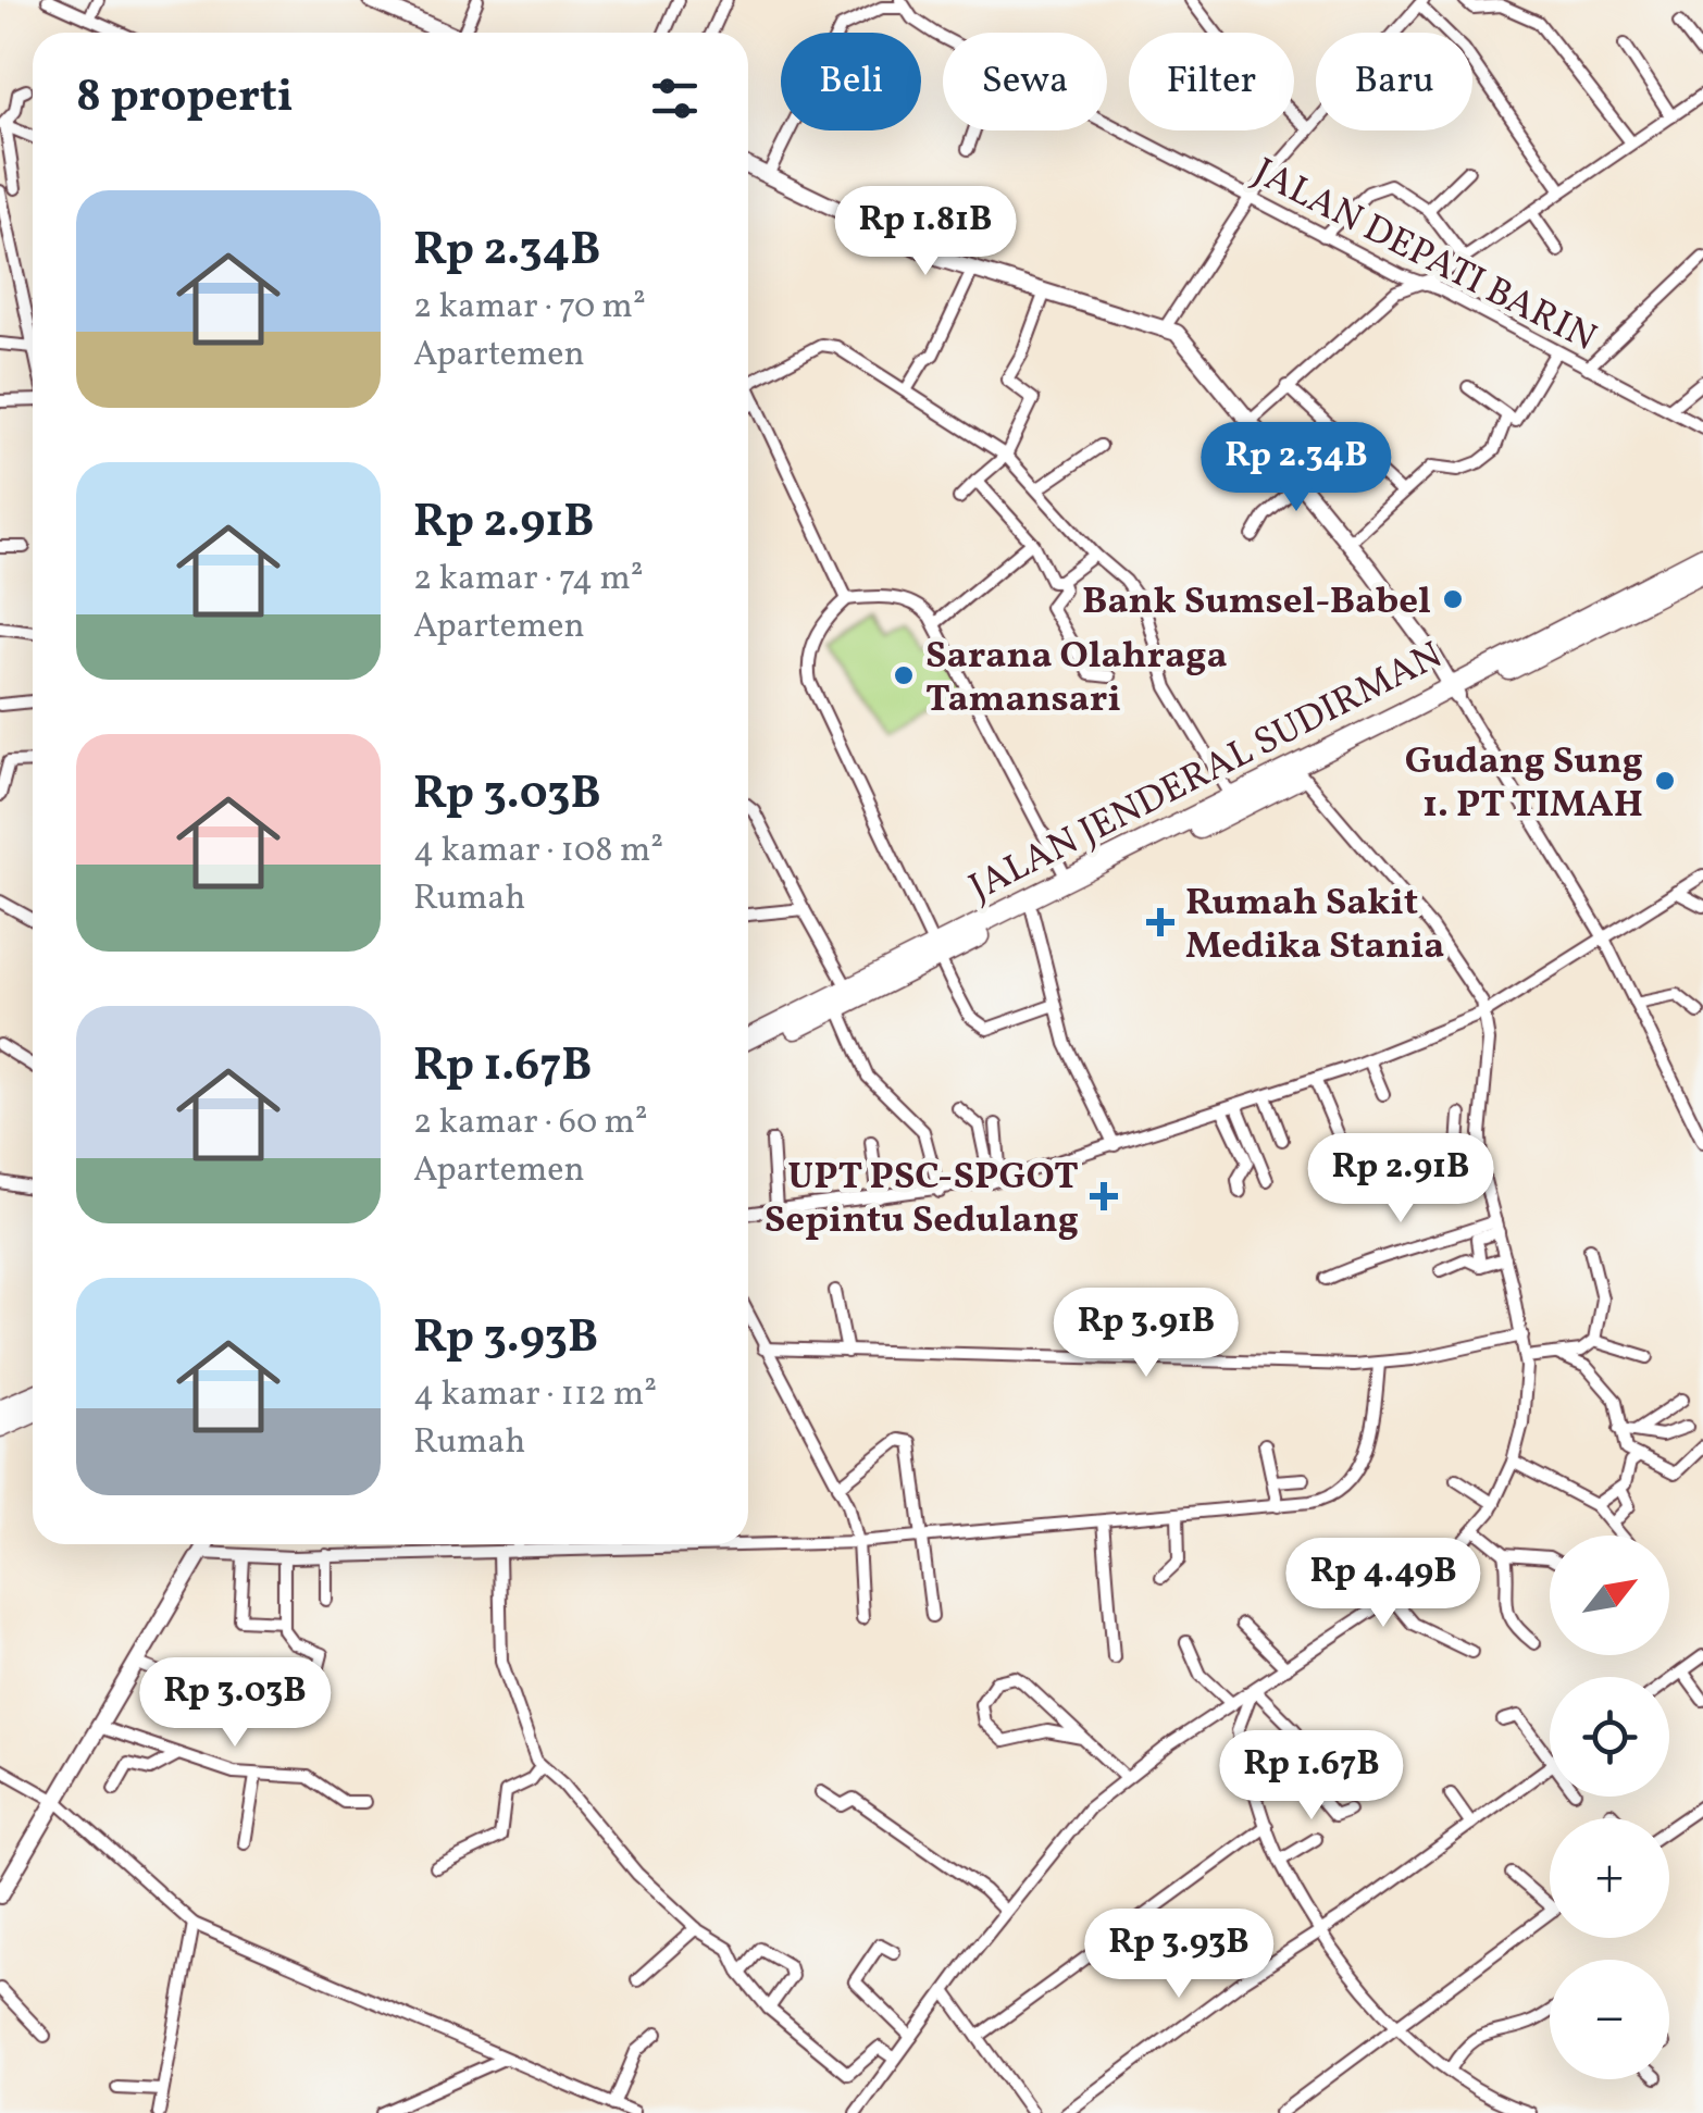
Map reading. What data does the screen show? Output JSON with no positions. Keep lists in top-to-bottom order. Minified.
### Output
{"streets":{"highway":["JALAN JENDERAL SUDIRMAN"],"street":["JALAN DEPATI BARIN"]},"places":{"other":["Bank Sumsel-Babel","Sarana Olahraga Tamansari","Gudang Sung 1. PT TIMAH"],"health":["Rumah Sakit Medika Stania","UPT PSC-SPGOT Sepintu Sedulang"]},"north":"top right","page":{"chip":["Beli","Sewa","Filter","Baru"],"heading":"8 properti","list":[{"name":"Rp 2.34B","note":"2 kamar · 70 m² · Apartemen"},{"name":"Rp 2.91B","note":"2 kamar · 74 m² · Apartemen"},{"name":"Rp 3.03B","note":"4 kamar · 108 m² · Rumah"},{"name":"Rp 1.67B","note":"2 kamar · 60 m² · Apartemen"},{"name":"Rp 3.93B","note":"4 kamar · 112 m² · Rumah"}],"price":["Rp 1.81B","Rp 2.34B","Rp 2.91B","Rp 3.91B","Rp 4.49B","Rp 3.03B","Rp 1.67B","Rp 3.93B"],"map_buttons":["+","−"]}}
